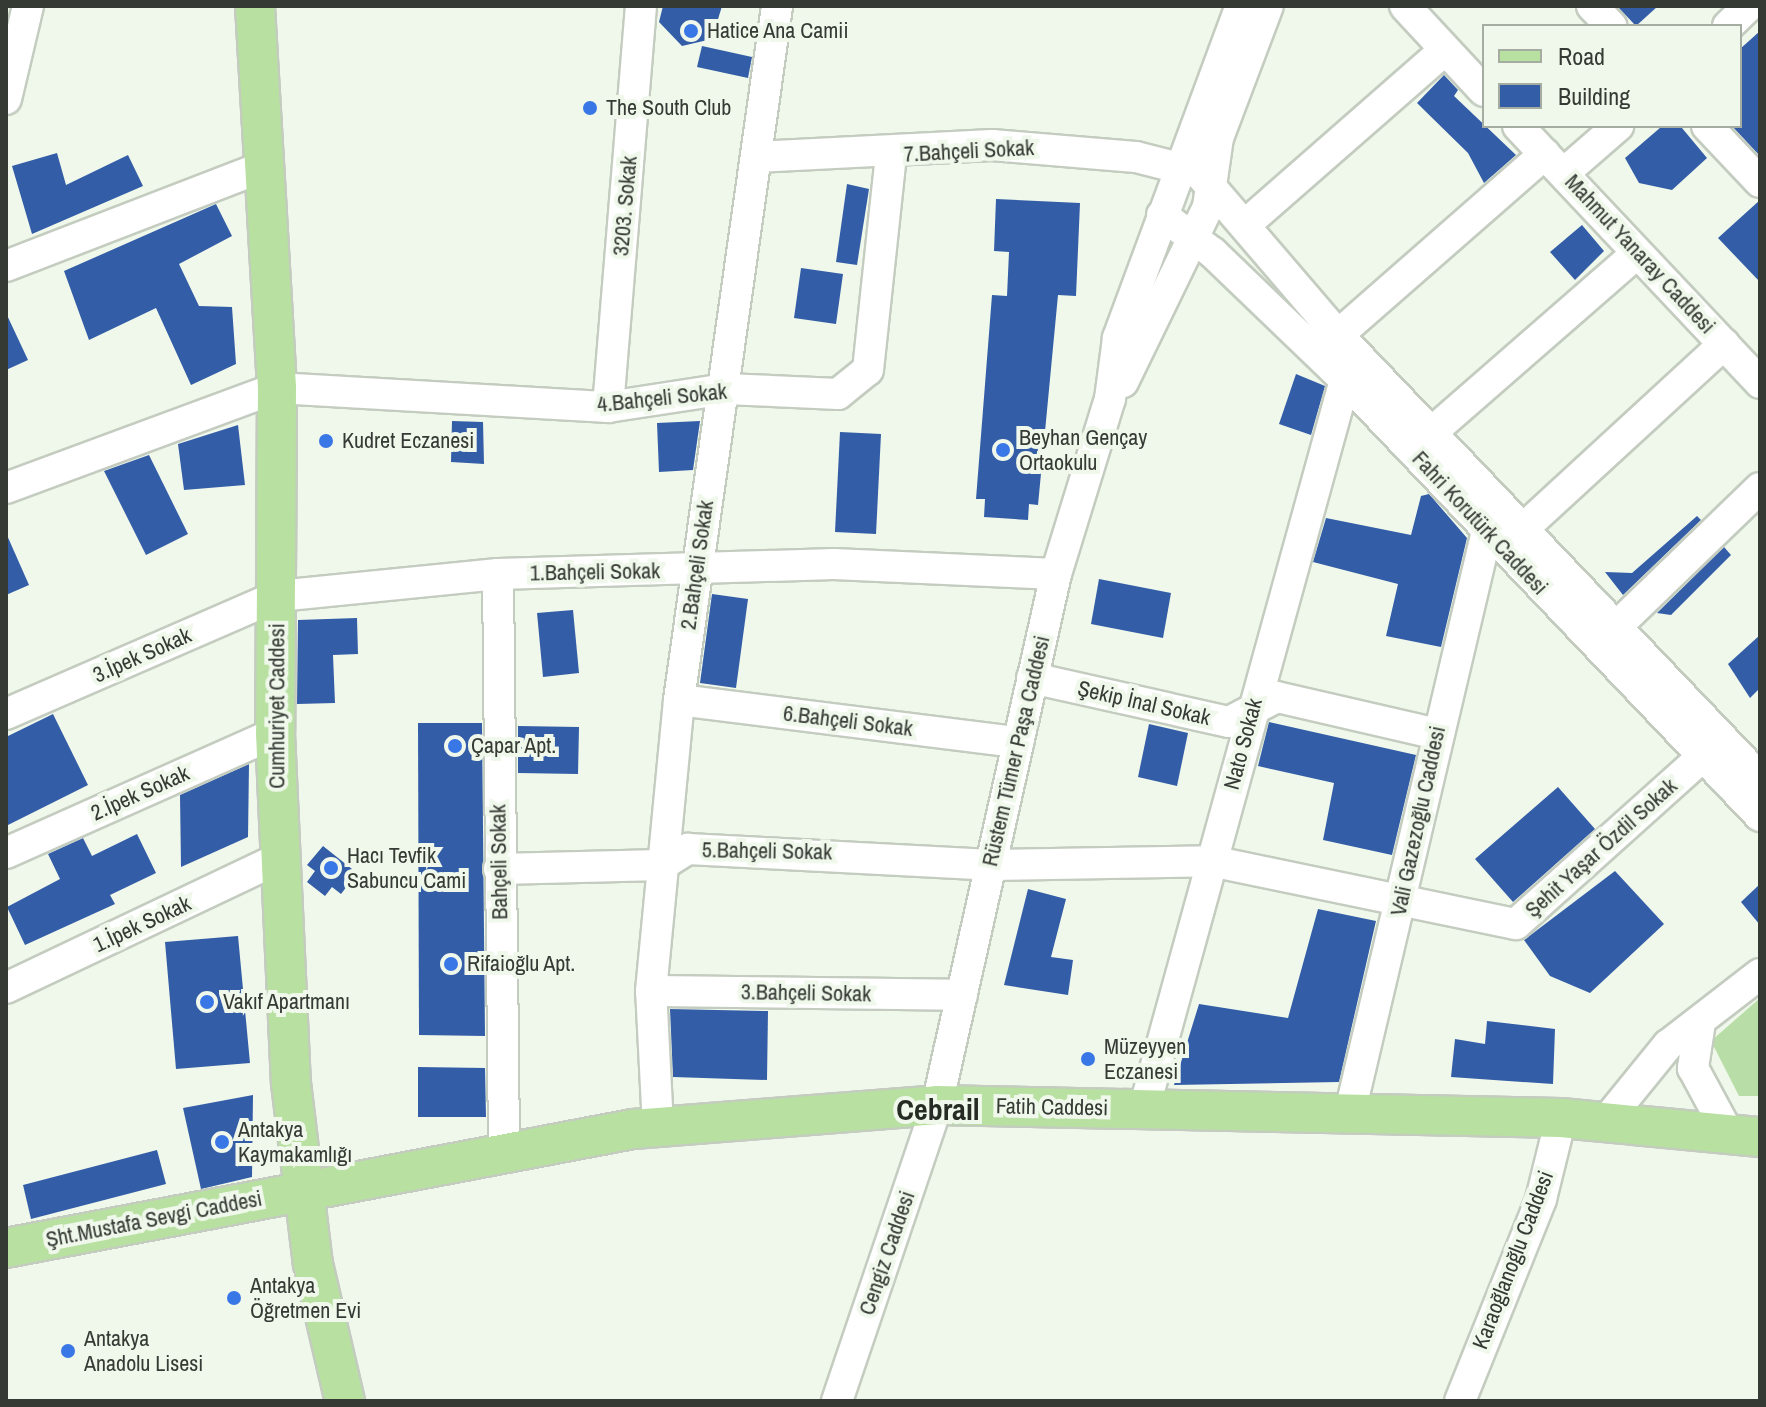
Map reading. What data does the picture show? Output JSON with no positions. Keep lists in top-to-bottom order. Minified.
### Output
{"streets":{"main road":["Cumhuriyet Caddesi","Fatih Caddesi","Şht.Mustafa Sevgi Caddesi"],"street":["7.Bahçeli Sokak","3203. Sokak","Mahmut Yanaray Caddesi","4.Bahçeli Sokak","Fahri Korutürk Caddesi","2.Bahçeli Sokak","1.Bahçeli Sokak","3.İpek Sokak","Şekip İnal Sokak","6.Bahçeli Sokak","Nato Sokak","Rüstem Tümer Paşa Caddesi","2.İpek Sokak","Vali Gazezoğlu Caddesi","Şehit Yaşar Özdil Sokak","5.Bahçeli Sokak","Bahçeli Sokak","1.İpek Sokak","3.Bahçeli Sokak","Cengiz Caddesi","Karaoğlanoğlu Caddesi"]},"crossings":[["7.Bahçeli Sokak","4.Bahçeli Sokak"],["7.Bahçeli Sokak","Fahri Korutürk Caddesi"],["7.Bahçeli Sokak","2.Bahçeli Sokak"],["7.Bahçeli Sokak","Rüstem Tümer Paşa Caddesi"],["3203. Sokak","4.Bahçeli Sokak"],["4.Bahçeli Sokak","2.Bahçeli Sokak"],["4.Bahçeli Sokak","Cumhuriyet Caddesi"],["Fahri Korutürk Caddesi","Nato Sokak"],["Fahri Korutürk Caddesi","Rüstem Tümer Paşa Caddesi"],["Fahri Korutürk Caddesi","Vali Gazezoğlu Caddesi"],["Fahri Korutürk Caddesi","Şehit Yaşar Özdil Sokak"],["2.Bahçeli Sokak","1.Bahçeli Sokak"],["2.Bahçeli Sokak","6.Bahçeli Sokak"],["2.Bahçeli Sokak","5.Bahçeli Sokak"],["2.Bahçeli Sokak","3.Bahçeli Sokak"],["2.Bahçeli Sokak","Fatih Caddesi"],["1.Bahçeli Sokak","3.İpek Sokak"],["1.Bahçeli Sokak","Cumhuriyet Caddesi"],["1.Bahçeli Sokak","Rüstem Tümer Paşa Caddesi"],["1.Bahçeli Sokak","Bahçeli Sokak"],["3.İpek Sokak","Cumhuriyet Caddesi"],["Şekip İnal Sokak","Nato Sokak"],["Şekip İnal Sokak","Rüstem Tümer Paşa Caddesi"],["Şekip İnal Sokak","Vali Gazezoğlu Caddesi"],["Cumhuriyet Caddesi","2.İpek Sokak"],["Cumhuriyet Caddesi","1.İpek Sokak"],["Cumhuriyet Caddesi","Fatih Caddesi"],["Cumhuriyet Caddesi","Şht.Mustafa Sevgi Caddesi"],["6.Bahçeli Sokak","Rüstem Tümer Paşa Caddesi"],["Nato Sokak","Şehit Yaşar Özdil Sokak"],["Nato Sokak","5.Bahçeli Sokak"],["Nato Sokak","Fatih Caddesi"],["Rüstem Tümer Paşa Caddesi","5.Bahçeli Sokak"],["Rüstem Tümer Paşa Caddesi","3.Bahçeli Sokak"],["Rüstem Tümer Paşa Caddesi","Fatih Caddesi"],["Rüstem Tümer Paşa Caddesi","Cengiz Caddesi"],["Vali Gazezoğlu Caddesi","Şehit Yaşar Özdil Sokak"],["Vali Gazezoğlu Caddesi","Fatih Caddesi"],["Şehit Yaşar Özdil Sokak","5.Bahçeli Sokak"],["5.Bahçeli Sokak","Bahçeli Sokak"],["Bahçeli Sokak","Fatih Caddesi"],["Fatih Caddesi","Şht.Mustafa Sevgi Caddesi"],["Fatih Caddesi","Cengiz Caddesi"],["Fatih Caddesi","Karaoğlanoğlu Caddesi"]],"districts":["Cebrail"],"places":["Hatice Ana Camii","The South Club","Kudret Eczanesi","Beyhan Gençay Ortaokulu","Çapar Apt.","Hacı Tevfik Sabuncu Cami","Rifaioğlu Apt.","Vakıf Apartmanı","Müzeyyen Eczanesi","Antakya Kaymakamlığı","Antakya Öğretmen Evi","Antakya Anadolu Lisesi"],"legend":["Road","Building"]}
